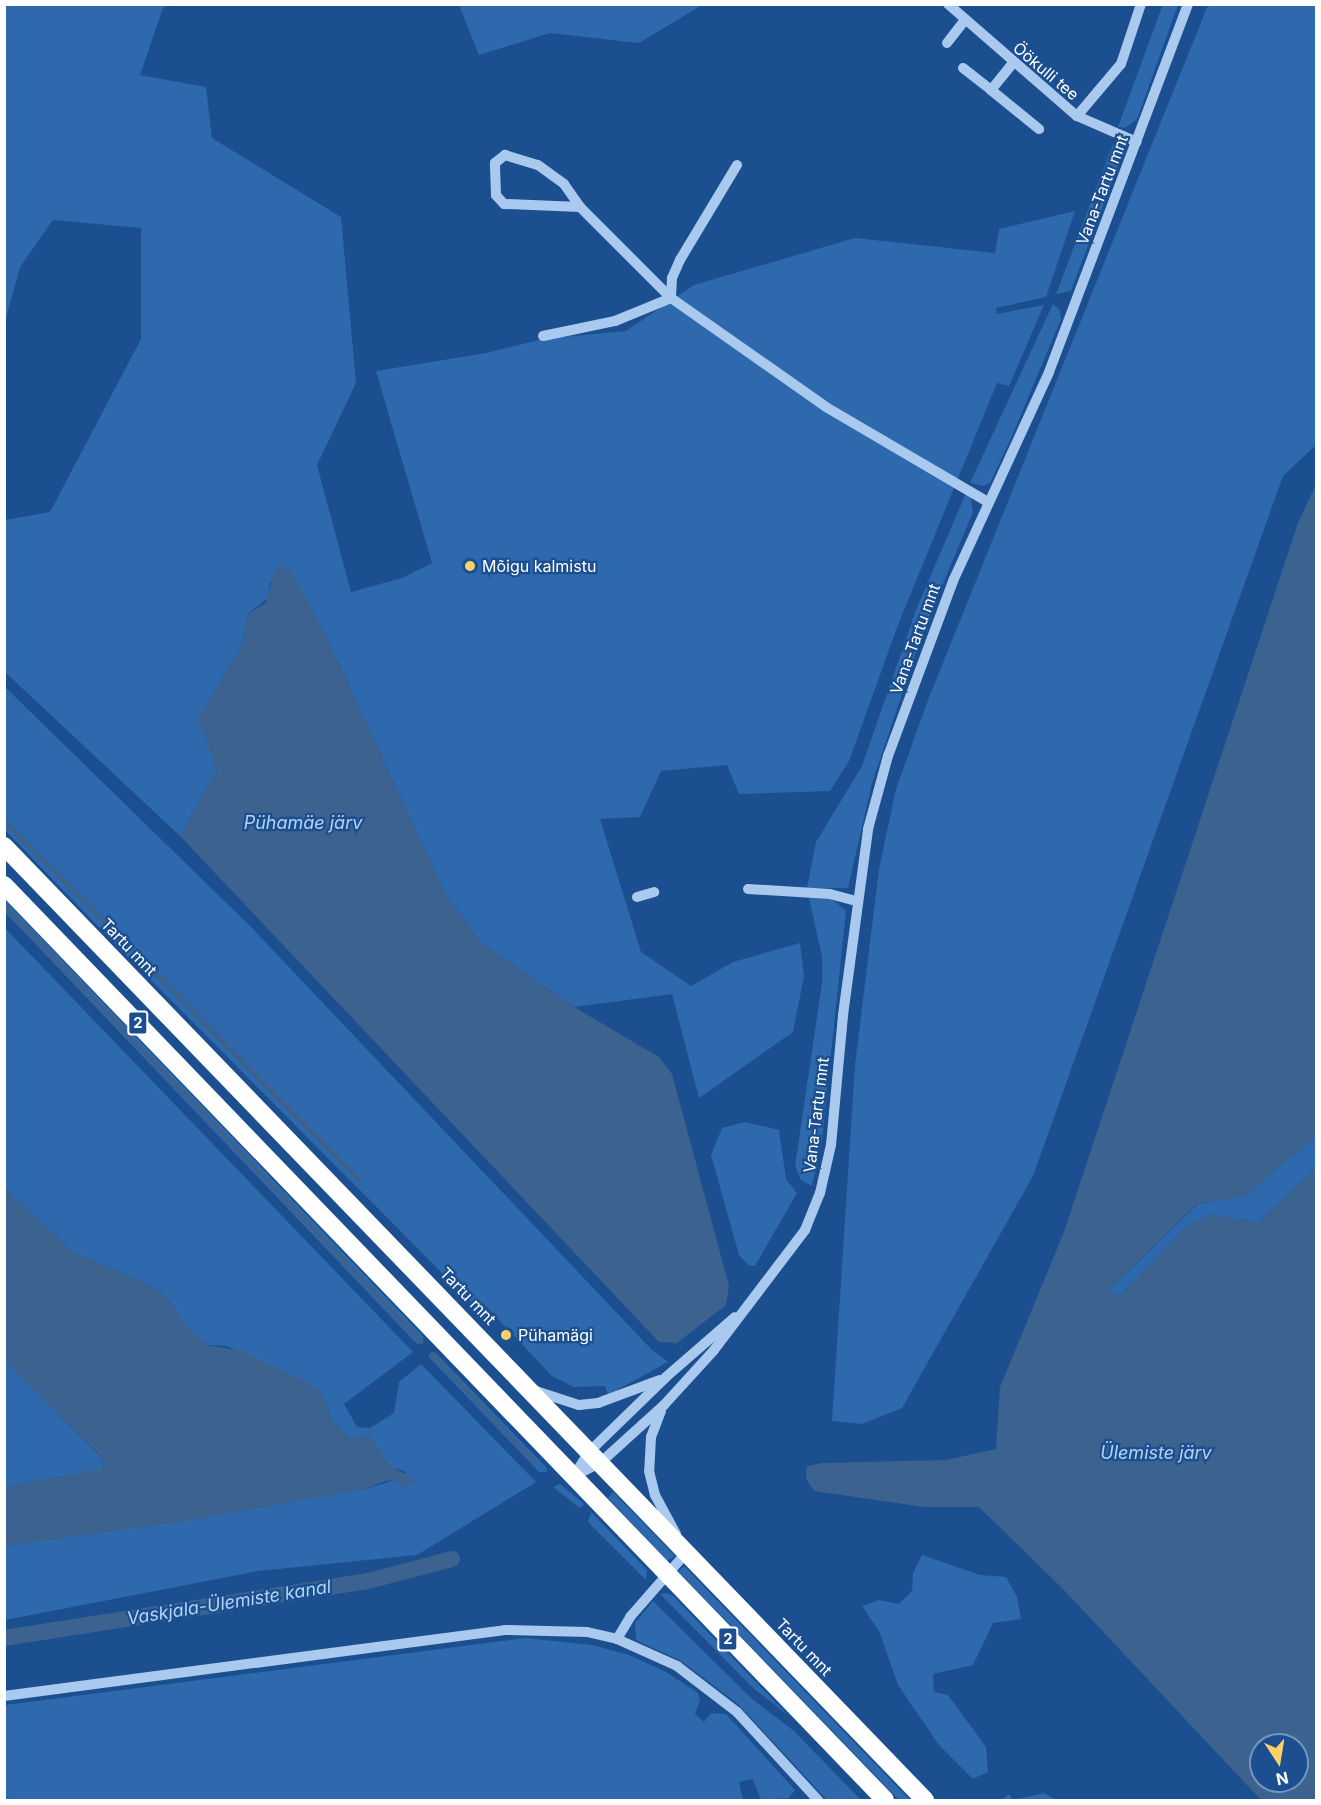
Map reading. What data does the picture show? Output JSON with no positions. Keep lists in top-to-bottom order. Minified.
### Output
{"streets":{"highway":["Tartu mnt","2"],"street":["Öökulli tee","Vana-Tartu mnt"]},"crossings":[["Öökulli tee","Vana-Tartu mnt"],["Vana-Tartu mnt","Tartu mnt"]],"water":["Pühamäe järv","Ülemiste järv","Vaskjala-Ülemiste kanal"],"places":["Mõigu kalmistu","Pühamägi"],"north":"bottom"}
